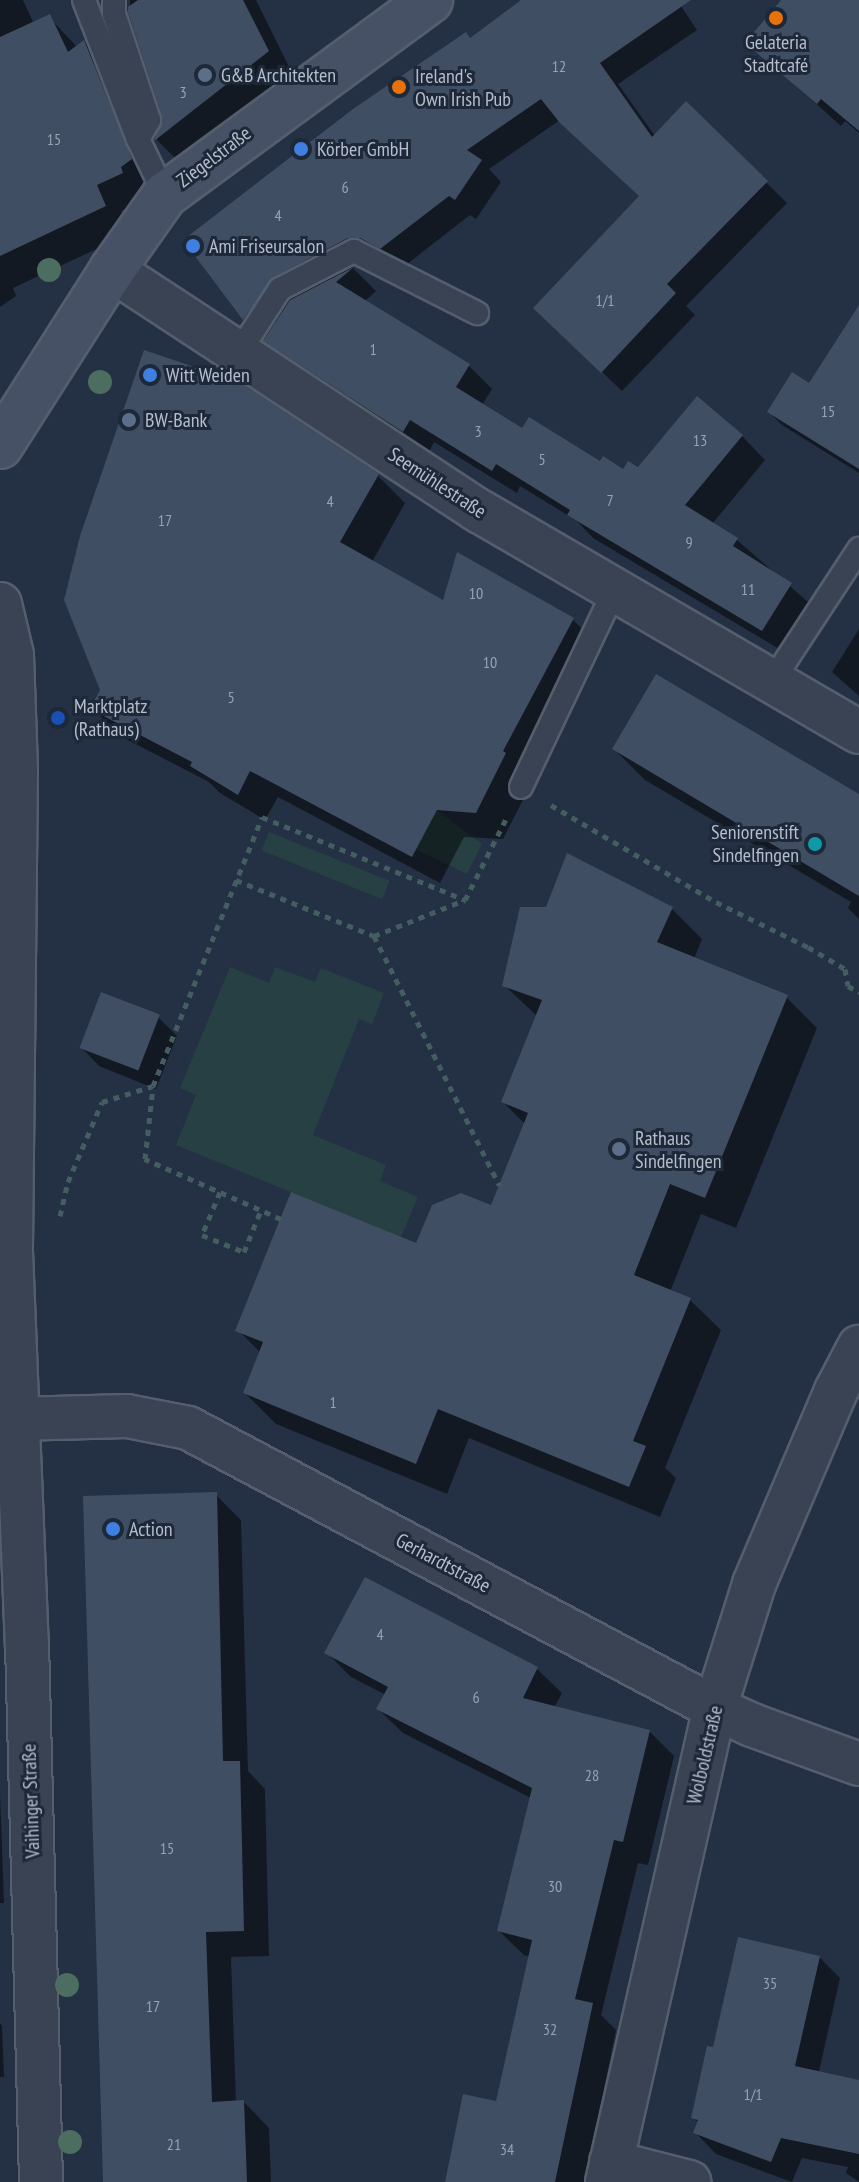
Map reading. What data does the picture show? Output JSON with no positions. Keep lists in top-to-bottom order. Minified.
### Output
{"streets":{"main road":["Ziegelstraße"],"street":["Seemühlestraße","Gerhardtstraße","Wolboldstraße","Vaihinger Straße"]},"crossings":[["Ziegelstraße","Seemühlestraße"],["Gerhardtstraße","Wolboldstraße"],["Gerhardtstraße","Vaihinger Straße"]],"places":["Gelateria Stadtcafé","G&B Architekten","Ireland's Own Irish Pub","Körber GmbH","Ami Friseursalon","Witt Weiden","BW-Bank","Marktplatz (Rathaus)","Seniorenstift Sindelfingen","Rathaus Sindelfingen","Action"],"house_numbers":["12","3","15","6","4","1/1","1","15","3","13","5","7","4","17","9","11","10","10","5","1","4","6","28","15","30","35","17","32","1/1","21","34"]}
